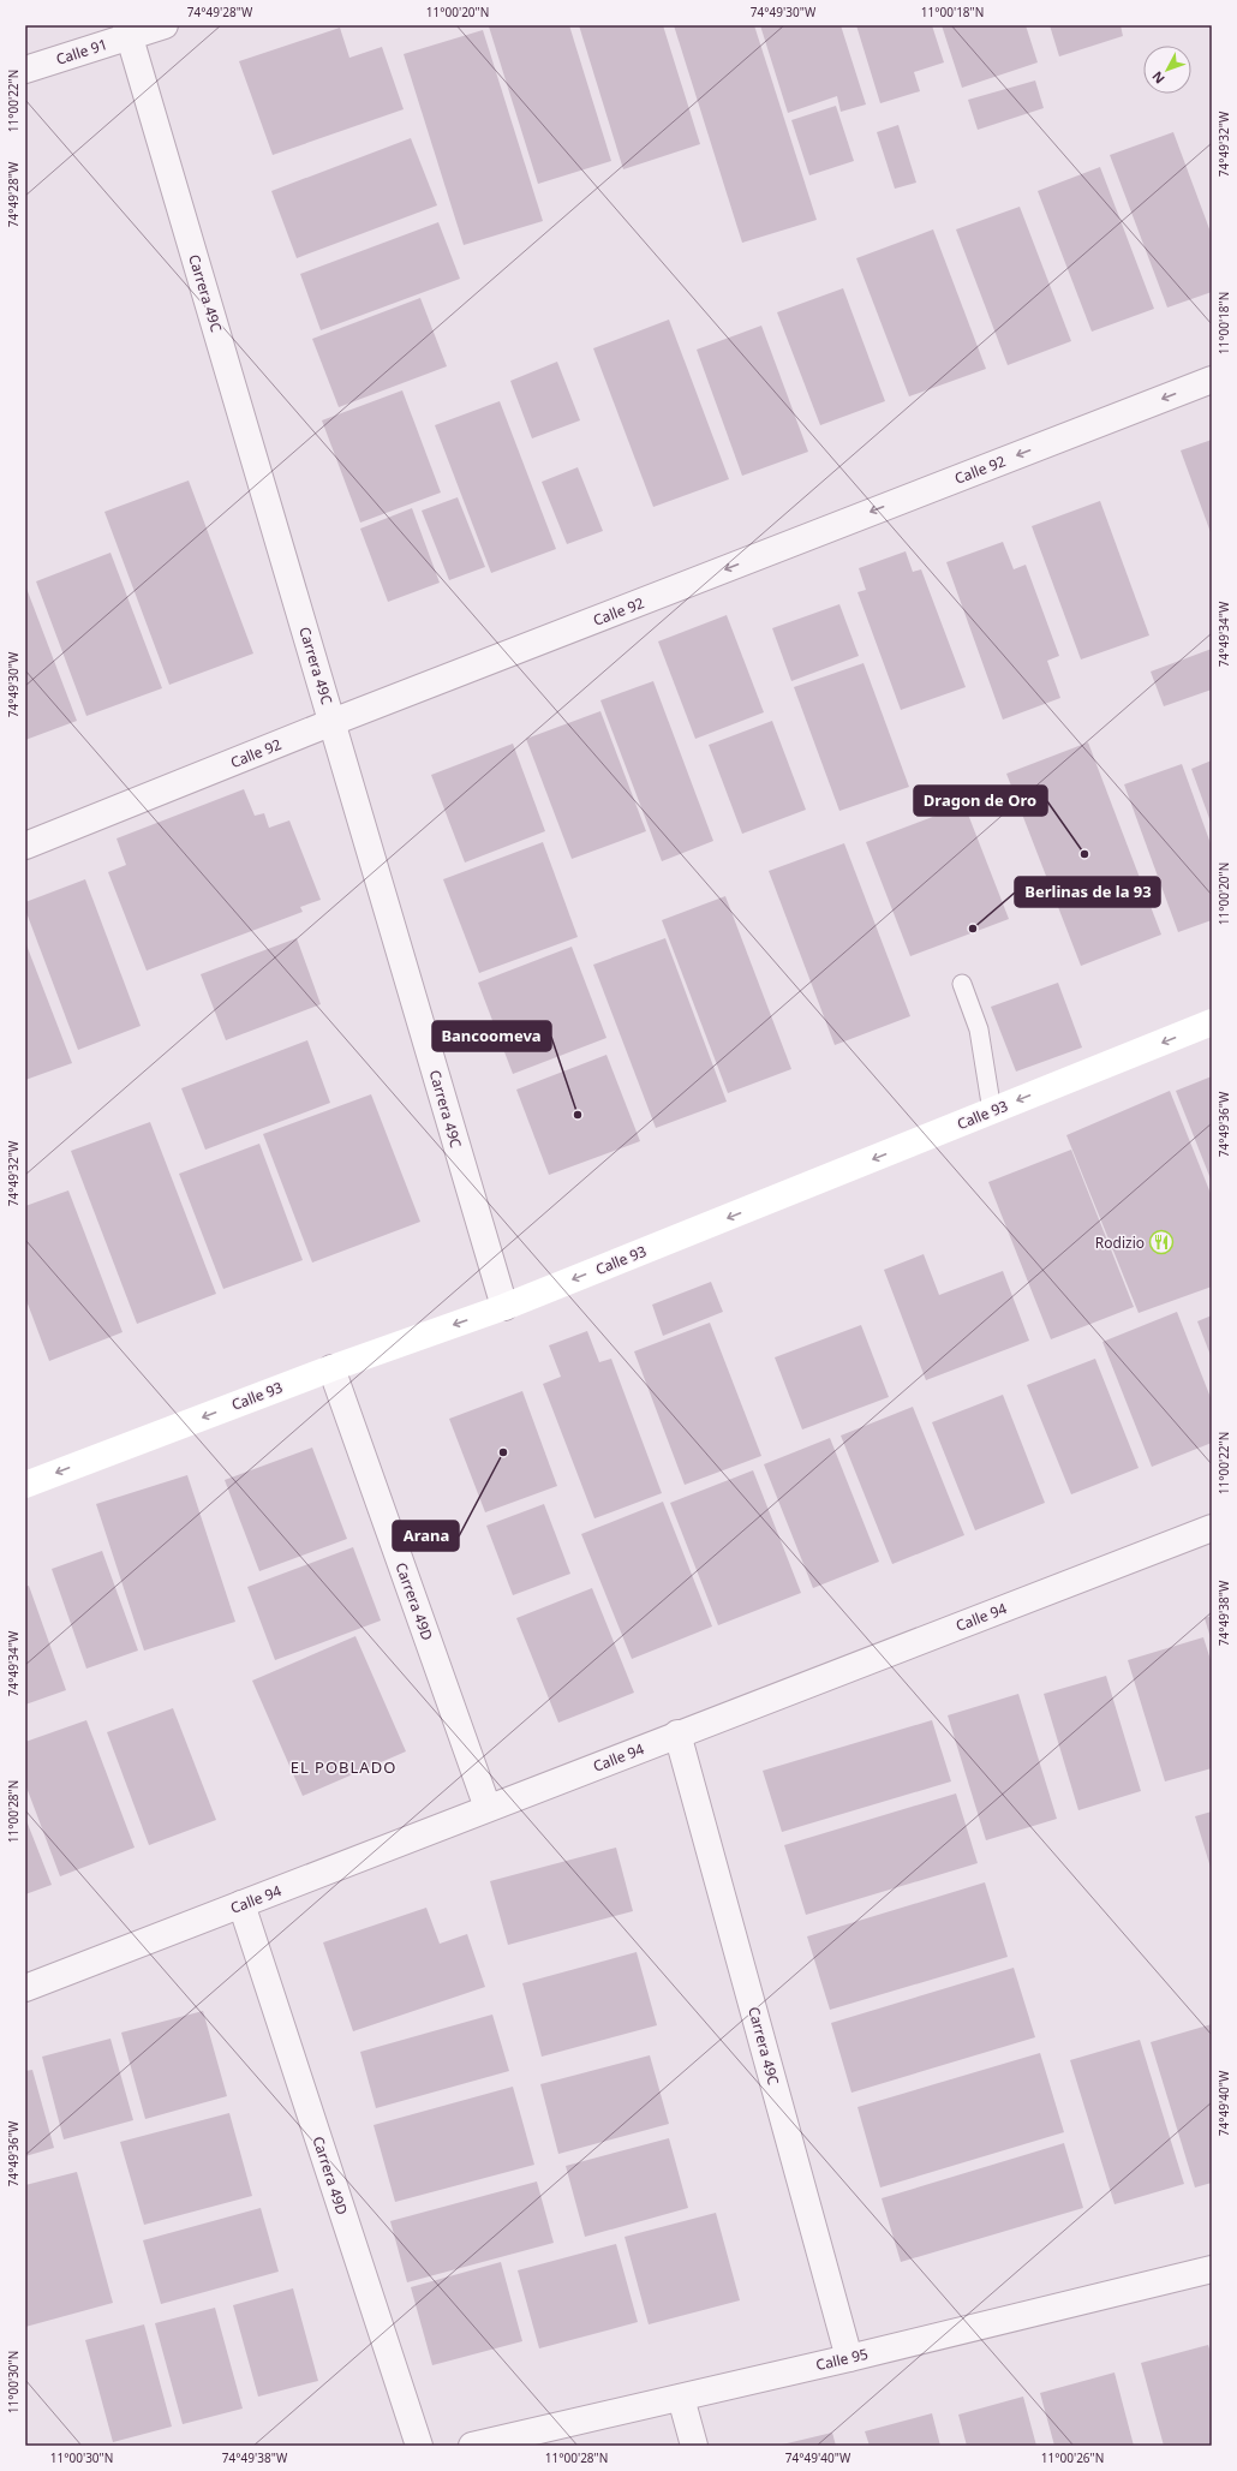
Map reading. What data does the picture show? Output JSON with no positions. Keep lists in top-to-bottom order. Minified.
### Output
{"streets":{"street":["Calle 91","Carrera 49C","Calle 92","Calle 93","Carrera 49D","Calle 94","Calle 95"]},"crossings":[["Calle 91","Carrera 49C"],["Carrera 49C","Calle 92"],["Carrera 49C","Calle 93"],["Carrera 49C","Calle 94"],["Carrera 49C","Calle 95"],["Calle 93","Carrera 49D"],["Carrera 49D","Calle 94"]],"one_way":["Calle 92","Calle 93"],"districts":["EL POBLADO"],"places":{"other":["Dragon de Oro","Berlinas de la 93","Bancoomeva","Arana"],"restaurant":["Rodizio"]},"north":"bottom left","coordinates":["74°49'28\"W","11°00'20\"N","74°49'30\"W","11°00'18\"N","11°00'22\"N","74°49'32\"W","74°49'34\"W","74°49'36\"W","74°49'38\"W","11°00'28\"N","74°49'40\"W","11°00'30\"N","11°00'26\"N"]}
